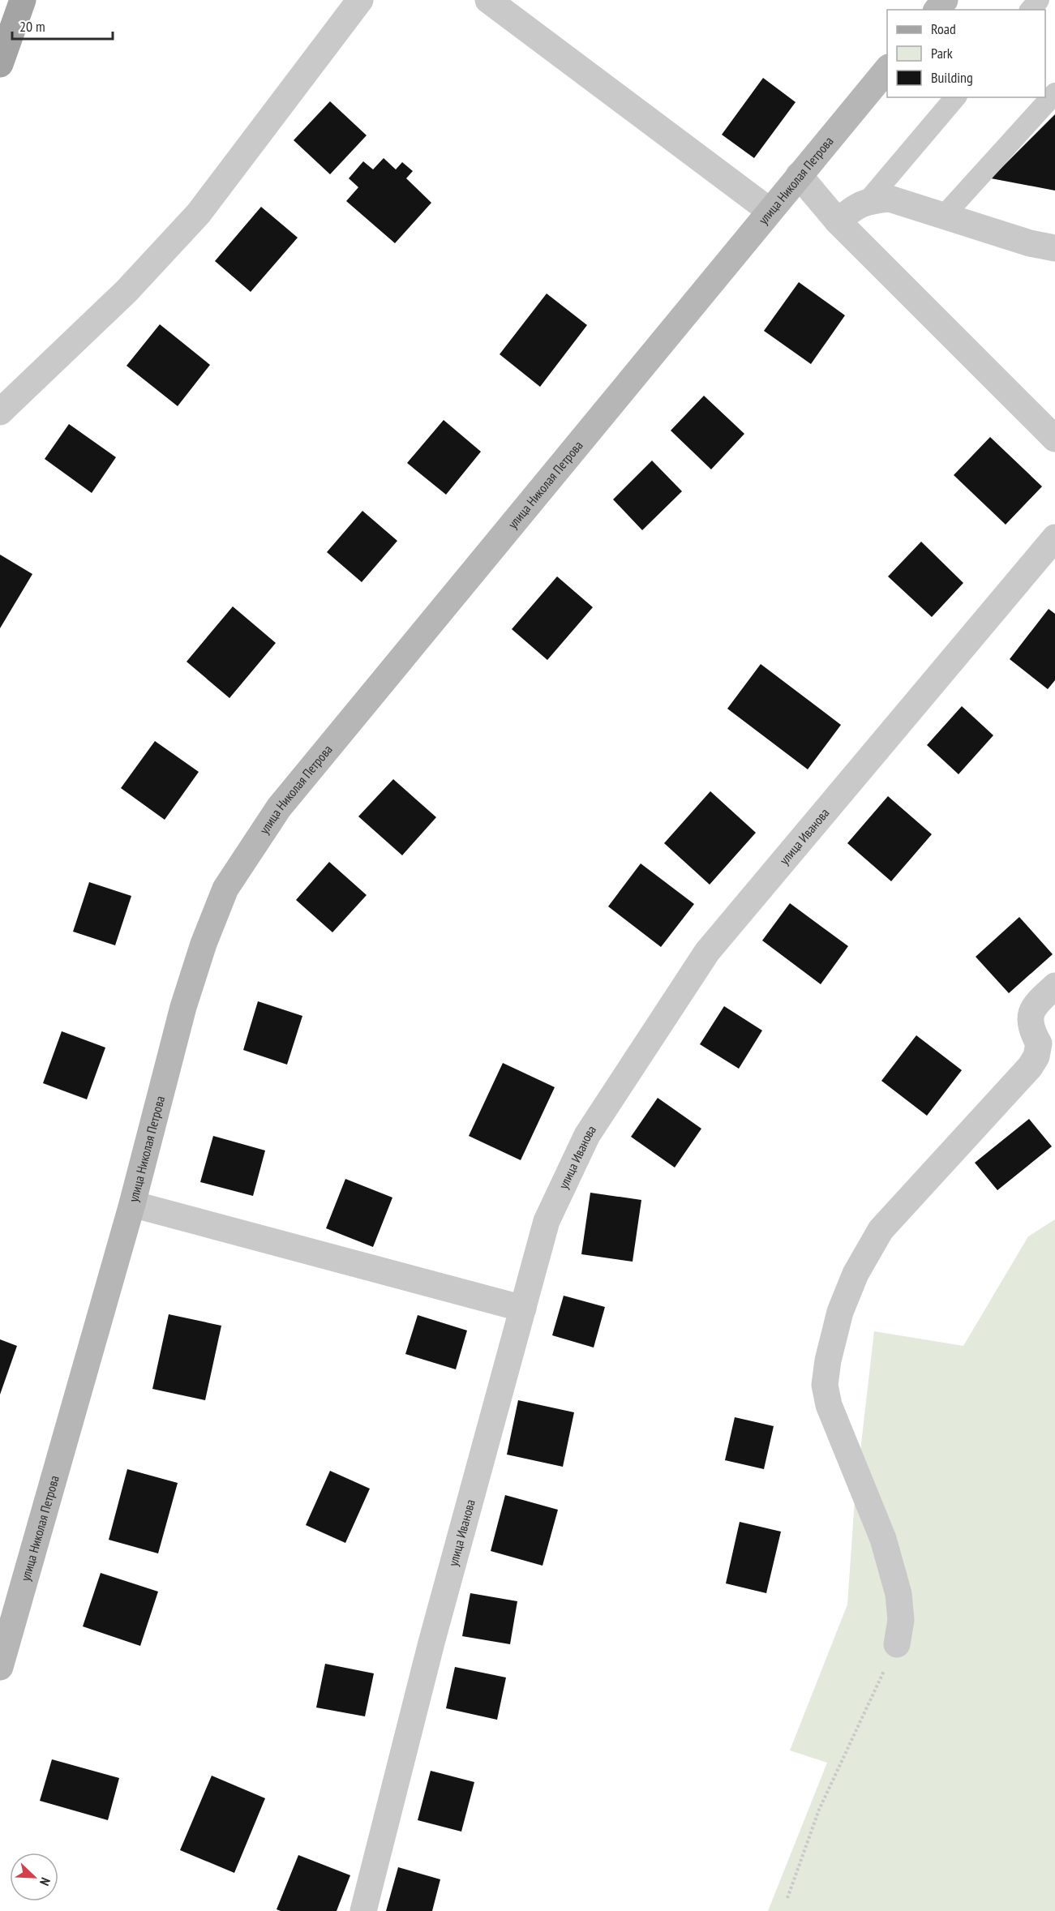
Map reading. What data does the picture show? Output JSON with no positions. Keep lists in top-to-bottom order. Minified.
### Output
{"streets":{"main road":["улица Николая Петрова"],"street":["улица Иванова"]},"legend":["Road","Park","Building"],"scale_bar":"20 m","north":"bottom right"}
